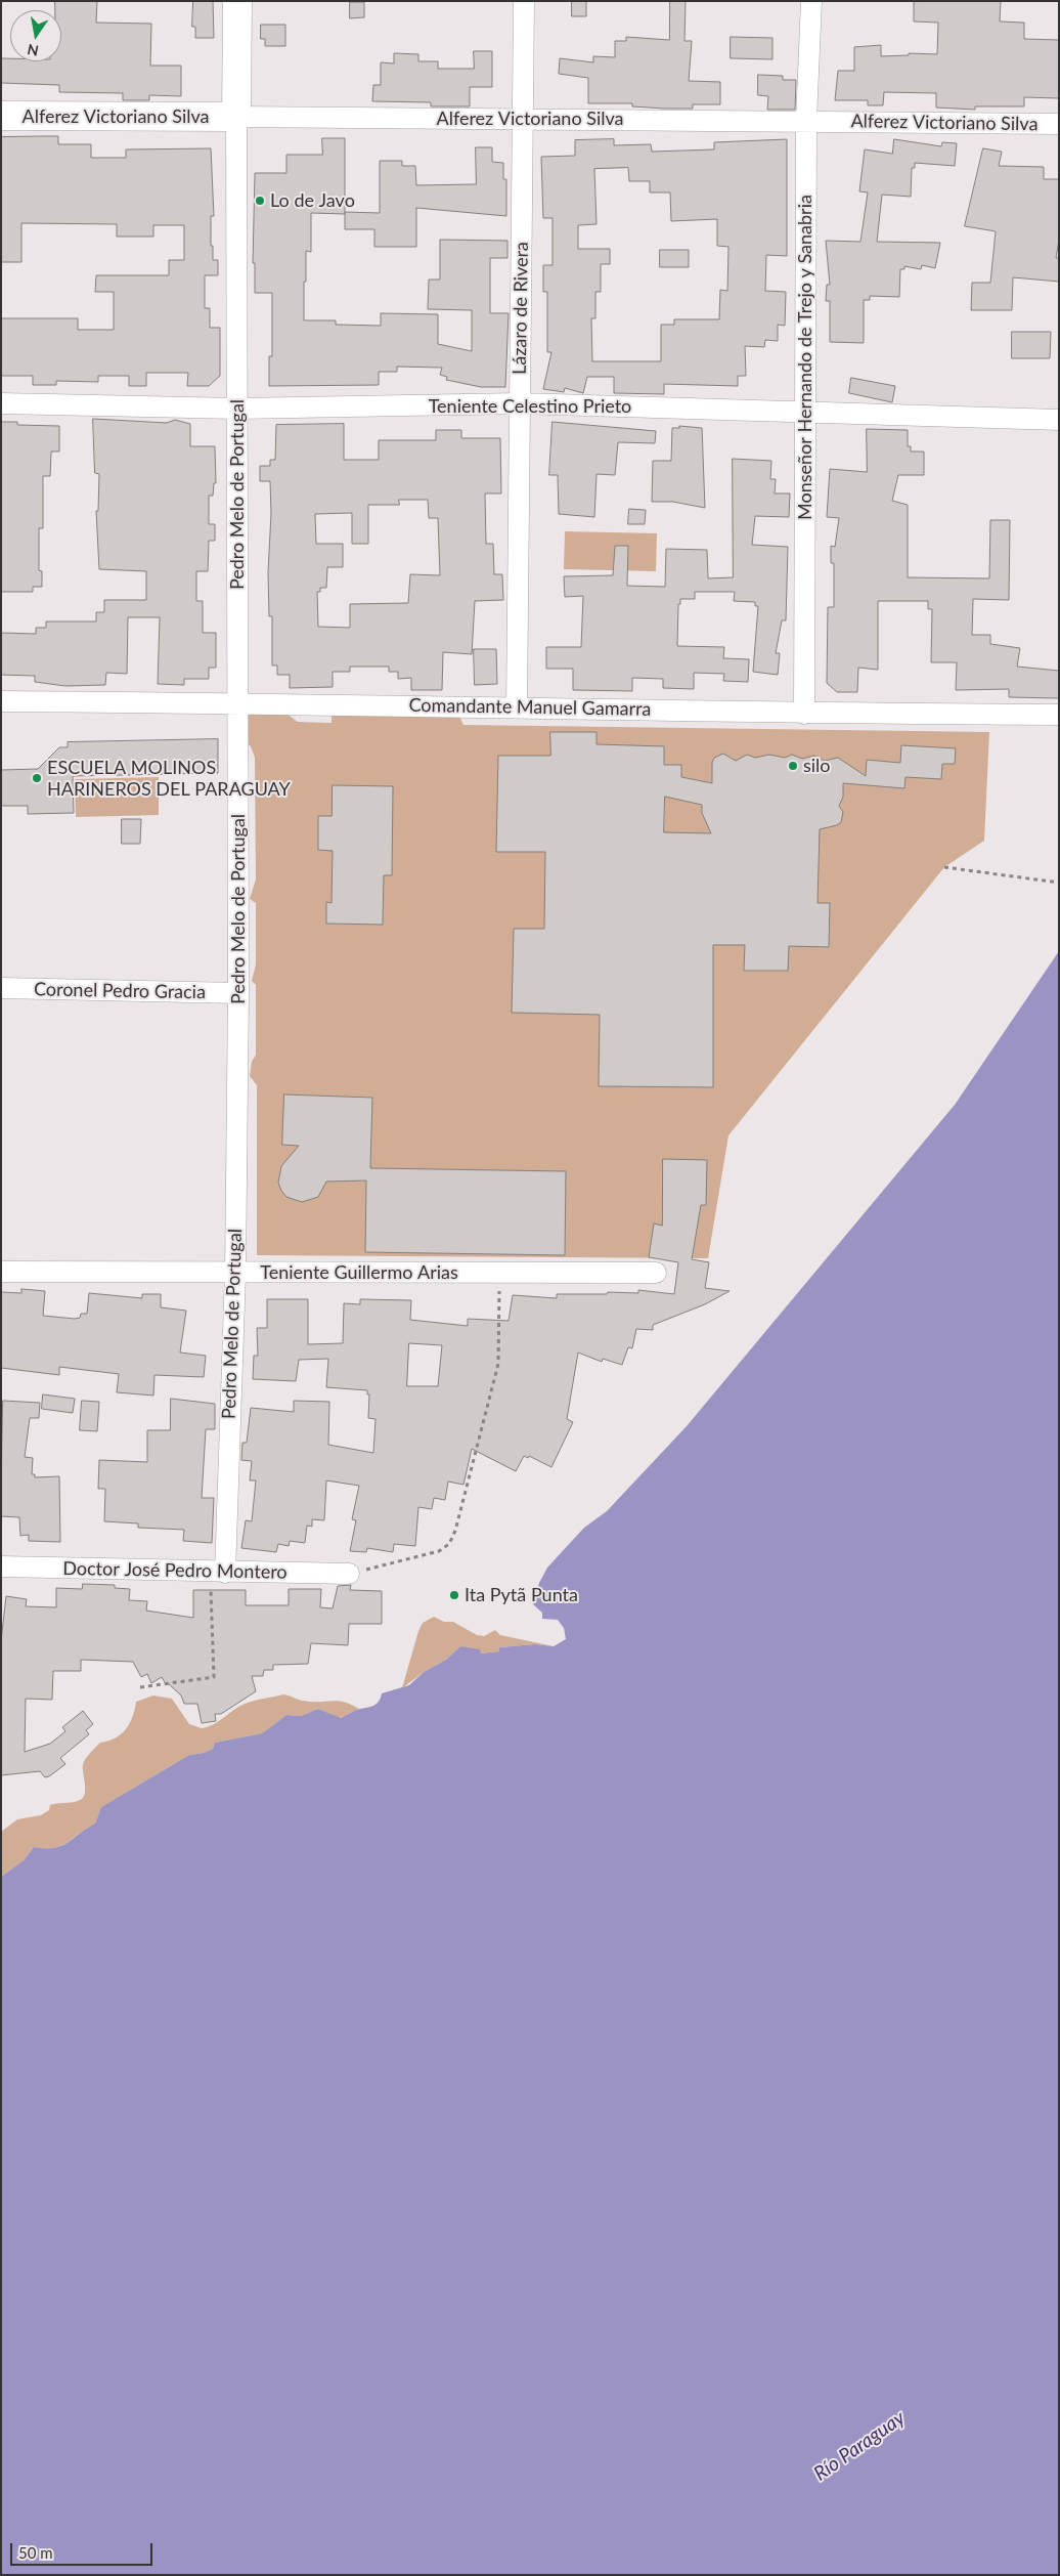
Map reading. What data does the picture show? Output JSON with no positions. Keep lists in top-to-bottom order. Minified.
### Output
{"streets":{"street":["Alferez Victoriano Silva","Lázaro de Rivera","Monseñor Hernando de Trejo y Sanabria","Teniente Celestino Prieto","Pedro Melo de Portugal","Comandante Manuel Gamarra","Coronel Pedro Gracia","Teniente Guillermo Arias","Doctor José Pedro Montero"]},"crossings":[["Alferez Victoriano Silva","Lázaro de Rivera"],["Alferez Victoriano Silva","Monseñor Hernando de Trejo y Sanabria"],["Alferez Victoriano Silva","Pedro Melo de Portugal"],["Lázaro de Rivera","Teniente Celestino Prieto"],["Lázaro de Rivera","Comandante Manuel Gamarra"],["Monseñor Hernando de Trejo y Sanabria","Teniente Celestino Prieto"],["Monseñor Hernando de Trejo y Sanabria","Comandante Manuel Gamarra"],["Teniente Celestino Prieto","Pedro Melo de Portugal"],["Pedro Melo de Portugal","Comandante Manuel Gamarra"],["Pedro Melo de Portugal","Coronel Pedro Gracia"],["Pedro Melo de Portugal","Teniente Guillermo Arias"],["Pedro Melo de Portugal","Doctor José Pedro Montero"]],"water":["Río Paraguay"],"places":["Lo de Javo","silo","ESCUELA MOLINOS HARINEROS DEL PARAGUAY","Ita Pytã Punta"],"scale_bar":"50 m","north":"bottom"}
